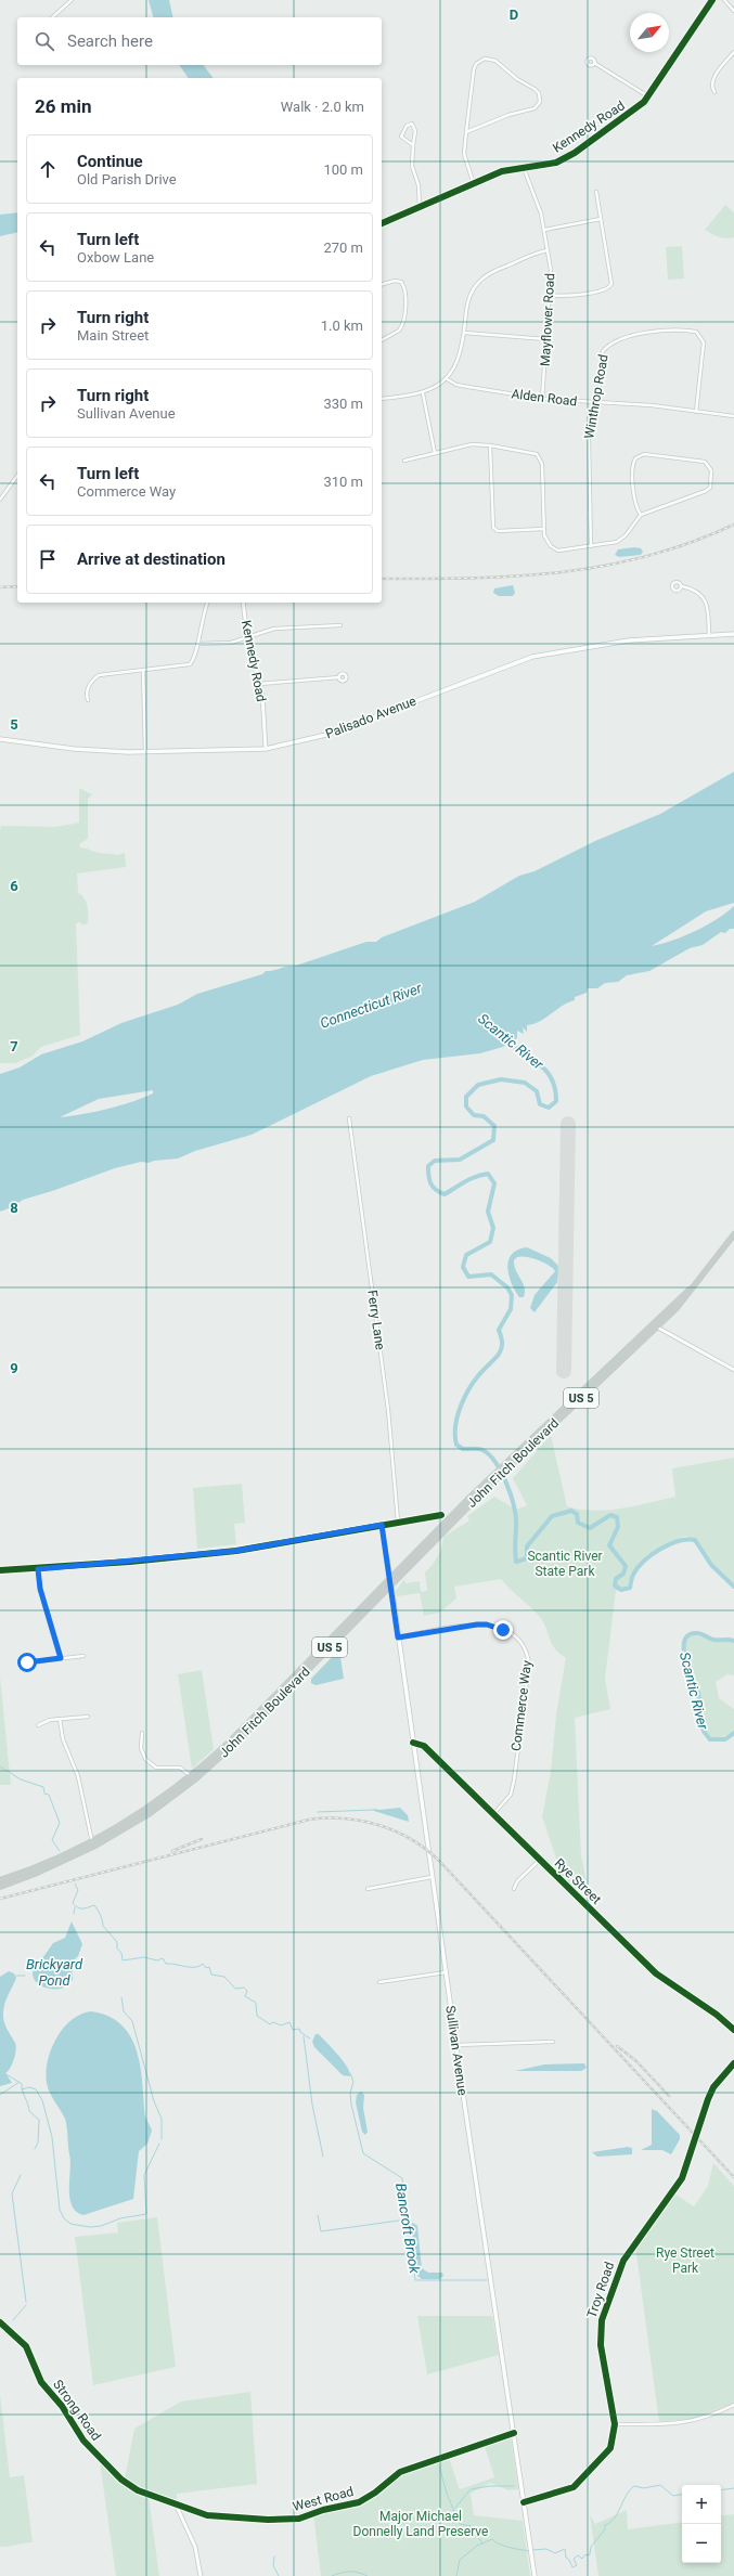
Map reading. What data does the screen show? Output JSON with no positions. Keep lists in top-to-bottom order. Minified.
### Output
{"streets":{"highway":["US 5","John Fitch Boulevard"],"main road":["Palisado Avenue","Sullivan Avenue"],"street":["Kennedy Road","Mayflower Road","Winthrop Road","Alden Road","Ferry Lane","Commerce Way","Rye Street","Troy Road","Strong Road","West Road"]},"crossings":[["Kennedy Road","Mayflower Road"],["Kennedy Road","Palisado Avenue"],["Mayflower Road","Alden Road"],["Winthrop Road","Alden Road"],["John Fitch Boulevard","Sullivan Avenue"],["Commerce Way","Rye Street"],["Commerce Way","Sullivan Avenue"],["Rye Street","Sullivan Avenue"],["Sullivan Avenue","Troy Road"],["Sullivan Avenue","West Road"],["Strong Road","West Road"]],"water":["Connecticut River","Scantic River","Brickyard Pond","Bancroft Brook"],"parks":["Scantic River State Park","Rye Street Park","Major Michael Donnelly Land Preserve"],"north":"top right","page":{"search":"Search here","heading":["26 min","Walk · 2.0 km"],"list":[["Continue","Old Parish Drive","100 m"],["Turn left","Oxbow Lane","270 m"],["Turn right","Main Street","1.0 km"],["Turn right","Sullivan Avenue","330 m"],["Turn left","Commerce Way","310 m"],"Arrive at destination"],"map_buttons":["+","−"]},"grid":{"columns":["D"],"rows":["5","6","7","8","9"]}}
